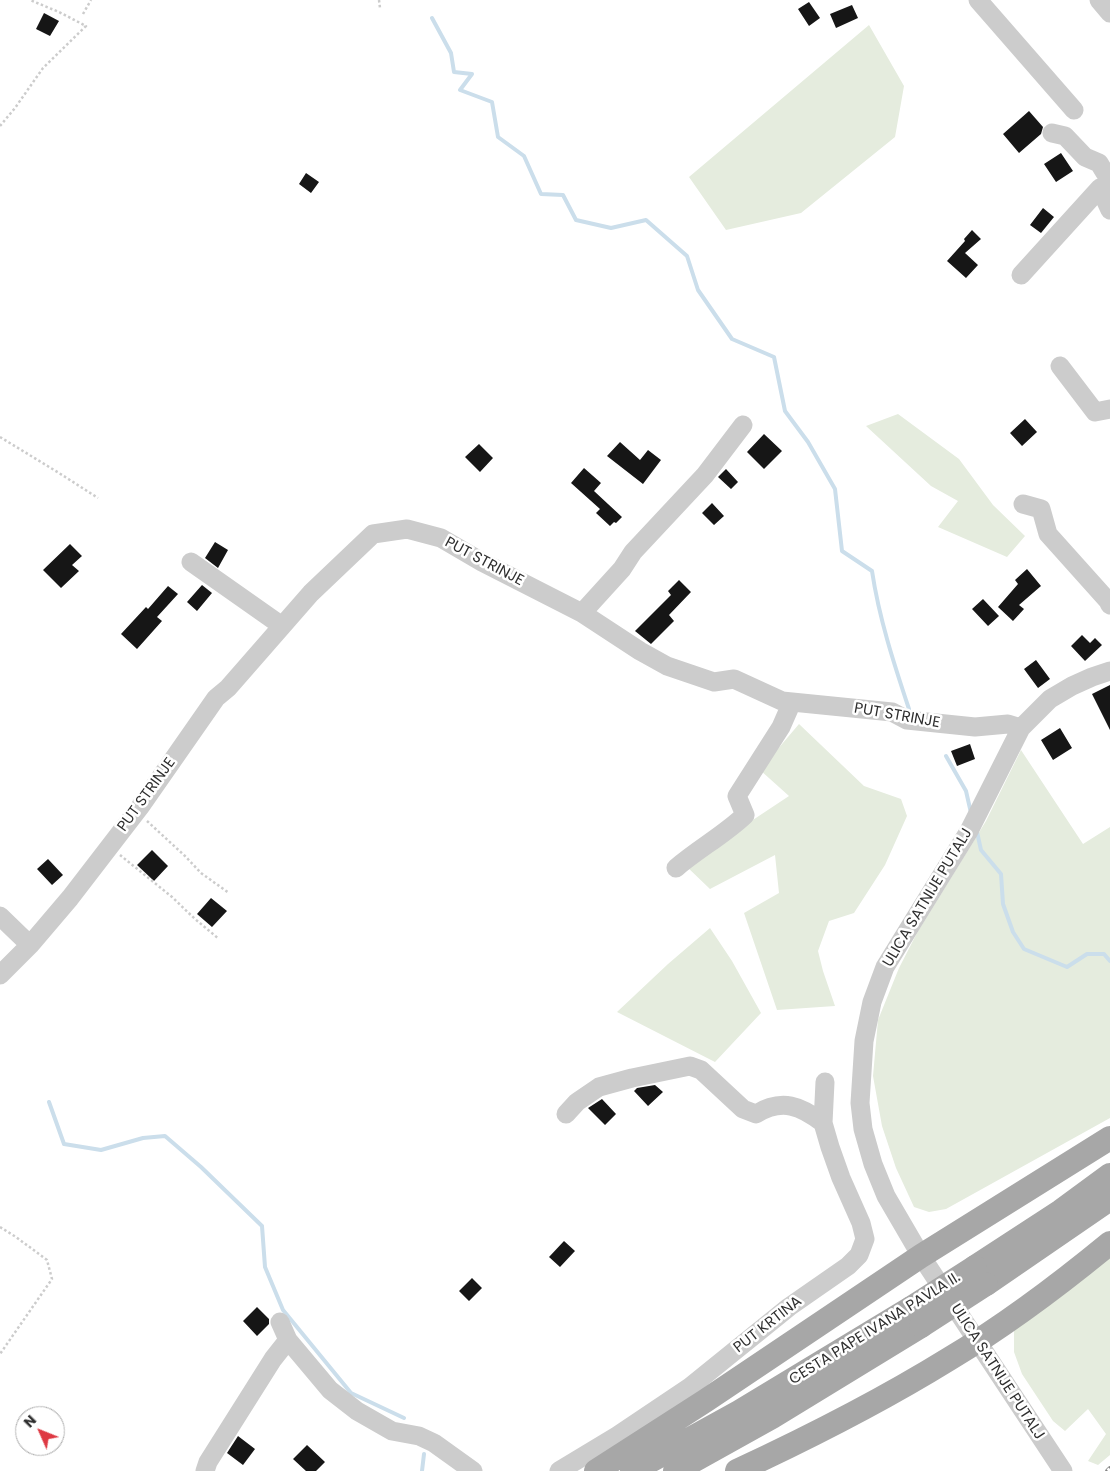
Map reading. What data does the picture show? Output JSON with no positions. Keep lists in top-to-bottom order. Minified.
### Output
{"streets":{"main road":["CESTA PAPE IVANA PAVLA II."],"street":["PUT STRINJE","ULICA SATNIJE PUTALJ","PUT KRTINA"]},"crossings":[["PUT STRINJE","ULICA SATNIJE PUTALJ"]],"north":"top left"}
